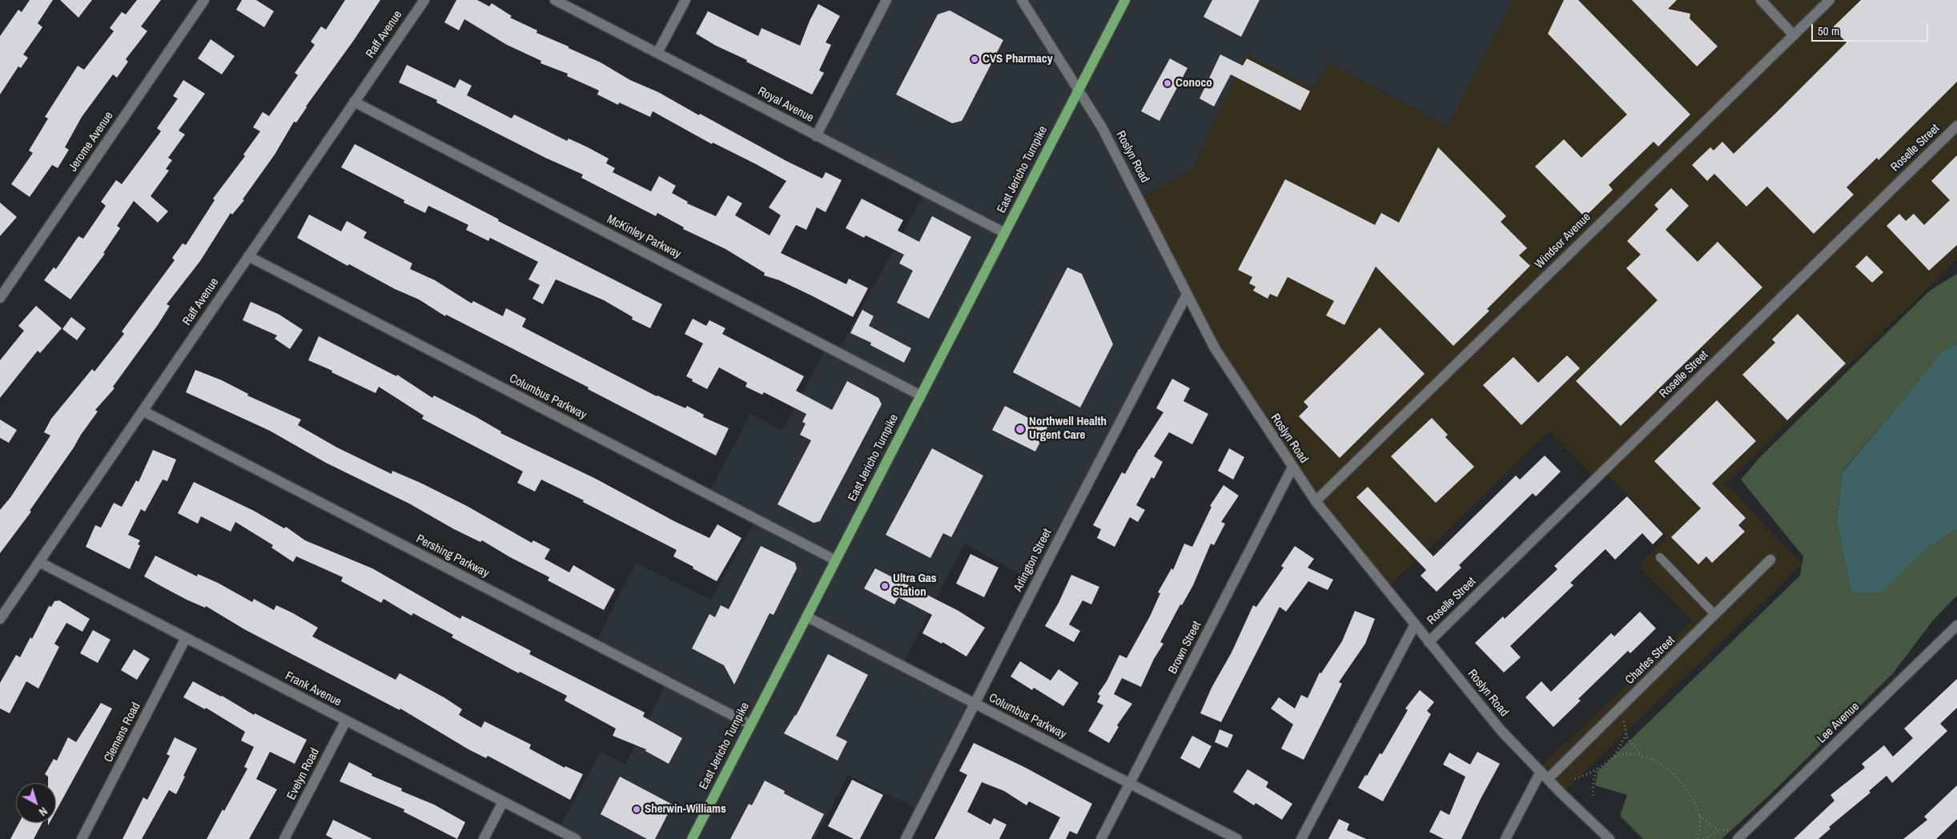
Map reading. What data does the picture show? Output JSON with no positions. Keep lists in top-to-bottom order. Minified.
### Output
{"streets":{"main road":["East Jericho Turnpike"],"street":["Raff Avenue","Royal Avenue","Jerome Avenue","Roselle Street","Roslyn Road","McKinley Parkway","Windsor Avenue","Columbus Parkway","Pershing Parkway","Arlington Street","Brown Street","Charles Street","Frank Avenue","Lee Avenue","Clemens Road","Evelyn Road"]},"crossings":[["Raff Avenue","McKinley Parkway"],["Raff Avenue","Columbus Parkway"],["Raff Avenue","Pershing Parkway"],["Raff Avenue","Frank Avenue"],["Royal Avenue","East Jericho Turnpike"],["Roselle Street","Roslyn Road"],["Roslyn Road","East Jericho Turnpike"],["Roslyn Road","Windsor Avenue"],["Roslyn Road","Arlington Street"],["Roslyn Road","Brown Street"],["Roslyn Road","Charles Street"],["East Jericho Turnpike","McKinley Parkway"],["East Jericho Turnpike","Columbus Parkway"],["East Jericho Turnpike","Pershing Parkway"],["Columbus Parkway","Arlington Street"],["Columbus Parkway","Brown Street"],["Frank Avenue","Clemens Road"],["Frank Avenue","Evelyn Road"]],"places":["CVS Pharmacy","Conoco","Northwell Health Urgent Care","Ultra Gas Station","Sherwin-Williams"],"scale_bar":"50 m","north":"bottom right"}
